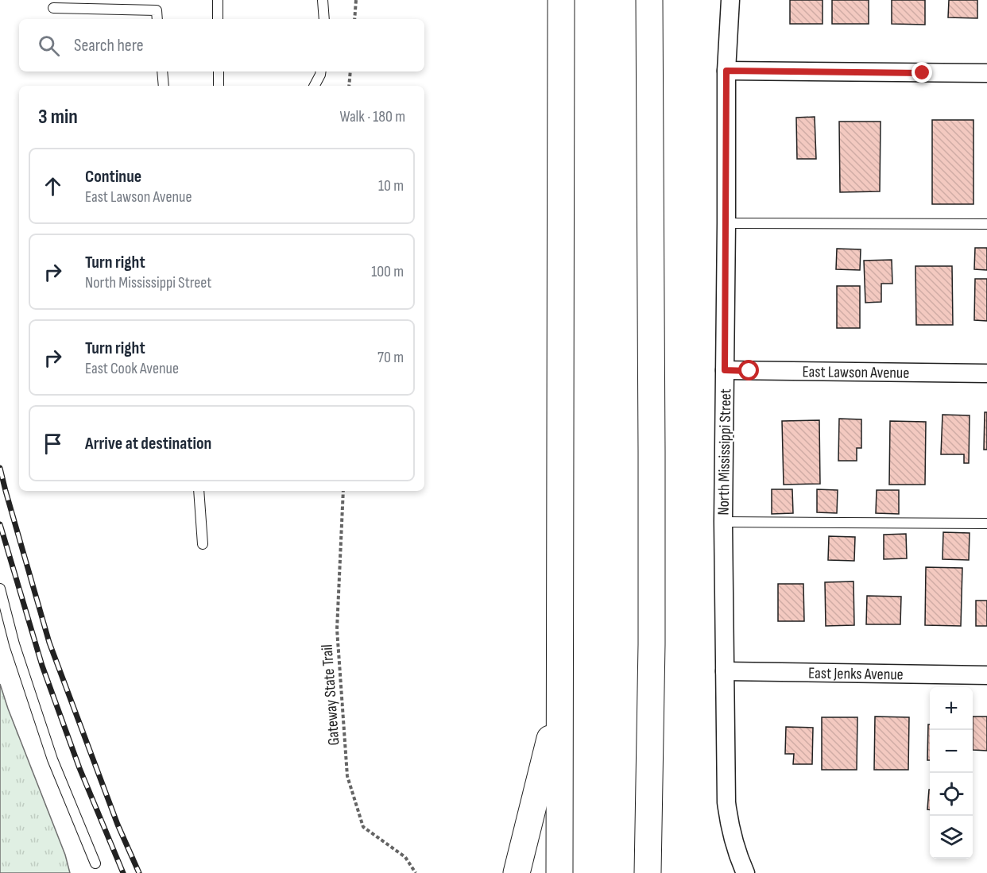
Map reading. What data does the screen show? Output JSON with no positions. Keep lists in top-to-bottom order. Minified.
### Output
{"streets":{"street":["East Lawson Avenue","North Mississippi Street","East Jenks Avenue"],"path":["Gateway State Trail"]},"crossings":[["East Lawson Avenue","North Mississippi Street"],["North Mississippi Street","East Jenks Avenue"]],"page":{"search":"Search here","heading":["3 min","Walk · 180 m"],"list":[["Continue","East Lawson Avenue","10 m"],["Turn right","North Mississippi Street","100 m"],["Turn right","East Cook Avenue","70 m"],"Arrive at destination"],"map_buttons":["+","−"]}}
